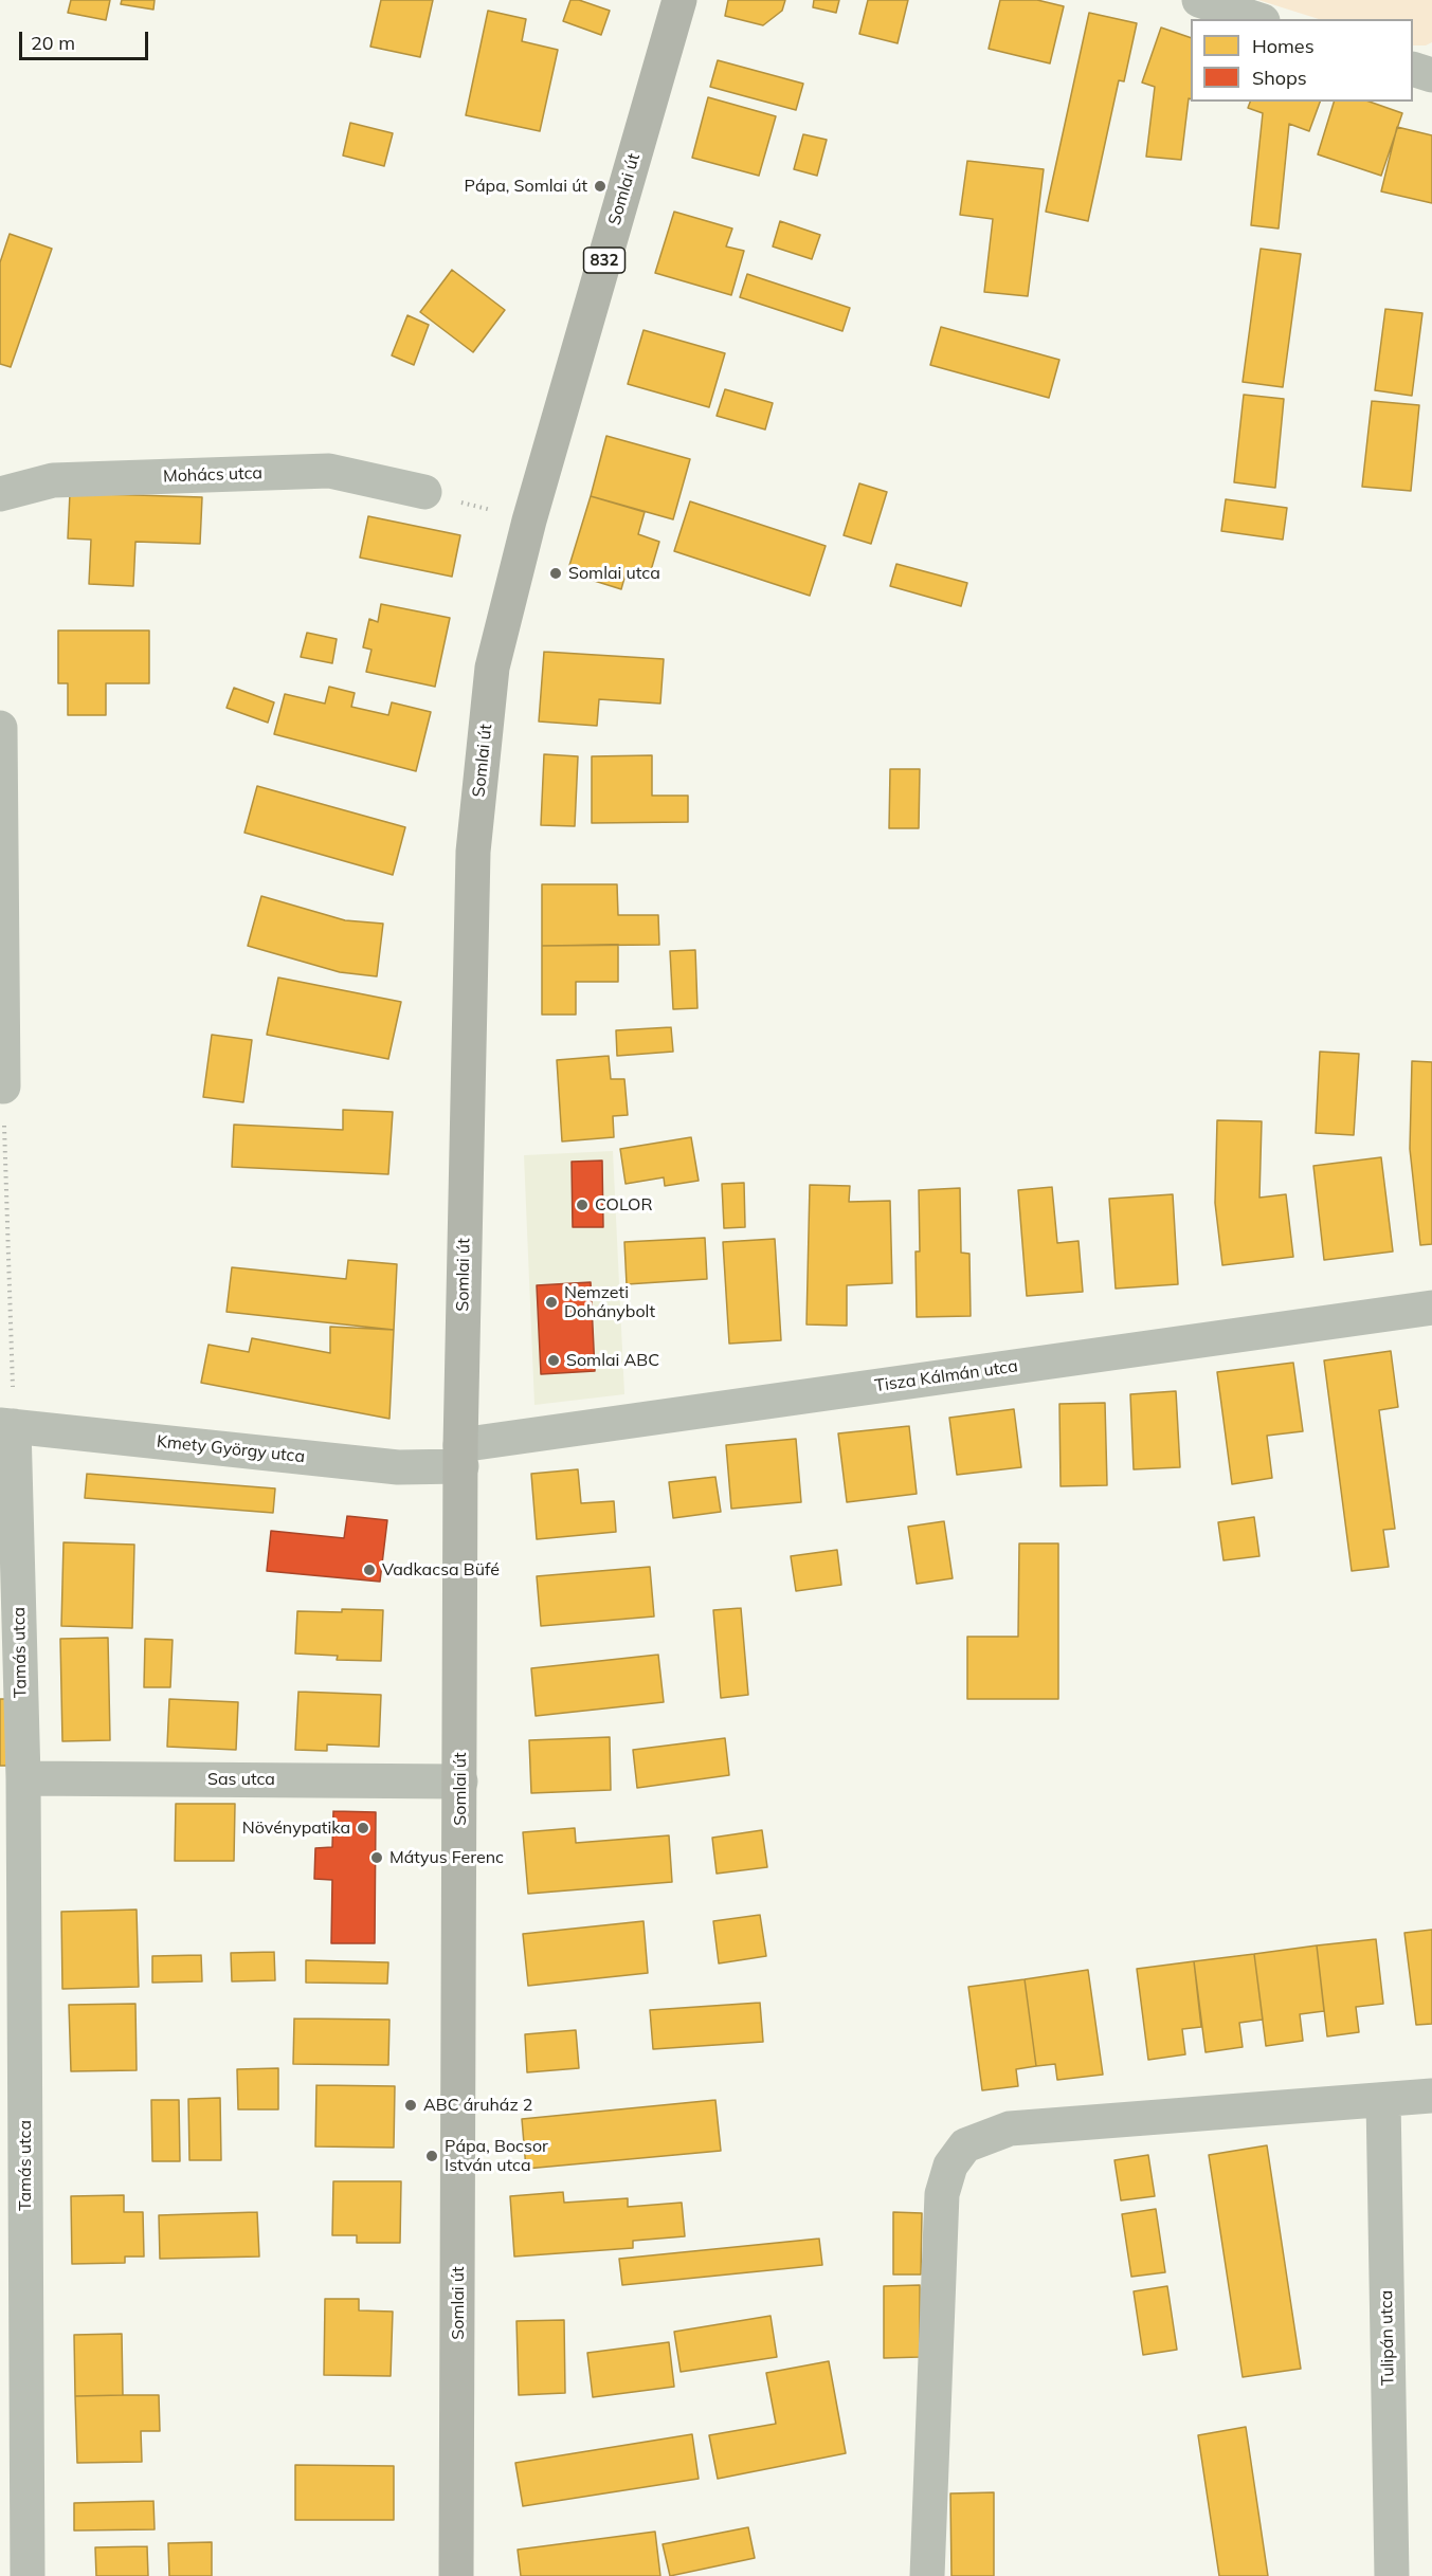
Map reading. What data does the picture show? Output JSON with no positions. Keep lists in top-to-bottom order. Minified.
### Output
{"streets":{"main road":["Somlai út","832"],"street":["Mohács utca","Tisza Kálmán utca","Kmety György utca","Tamás utca","Sas utca","Tulipán utca"]},"crossings":[["Somlai út","Tisza Kálmán utca"],["Somlai út","Kmety György utca"],["Somlai út","Sas utca"],["Tisza Kálmán utca","Kmety György utca"],["Kmety György utca","Tamás utca"],["Tamás utca","Sas utca"]],"places":["Pápa, Somlai út","Somlai utca","COLOR","Nemzeti Dohánybolt","Somlai ABC","Vadkacsa Büfé","Növénypatika","Mátyus Ferenc","ABC áruház 2","Pápa, Bocsor István utca"],"legend":["Homes","Shops"],"scale_bar":"20 m"}
